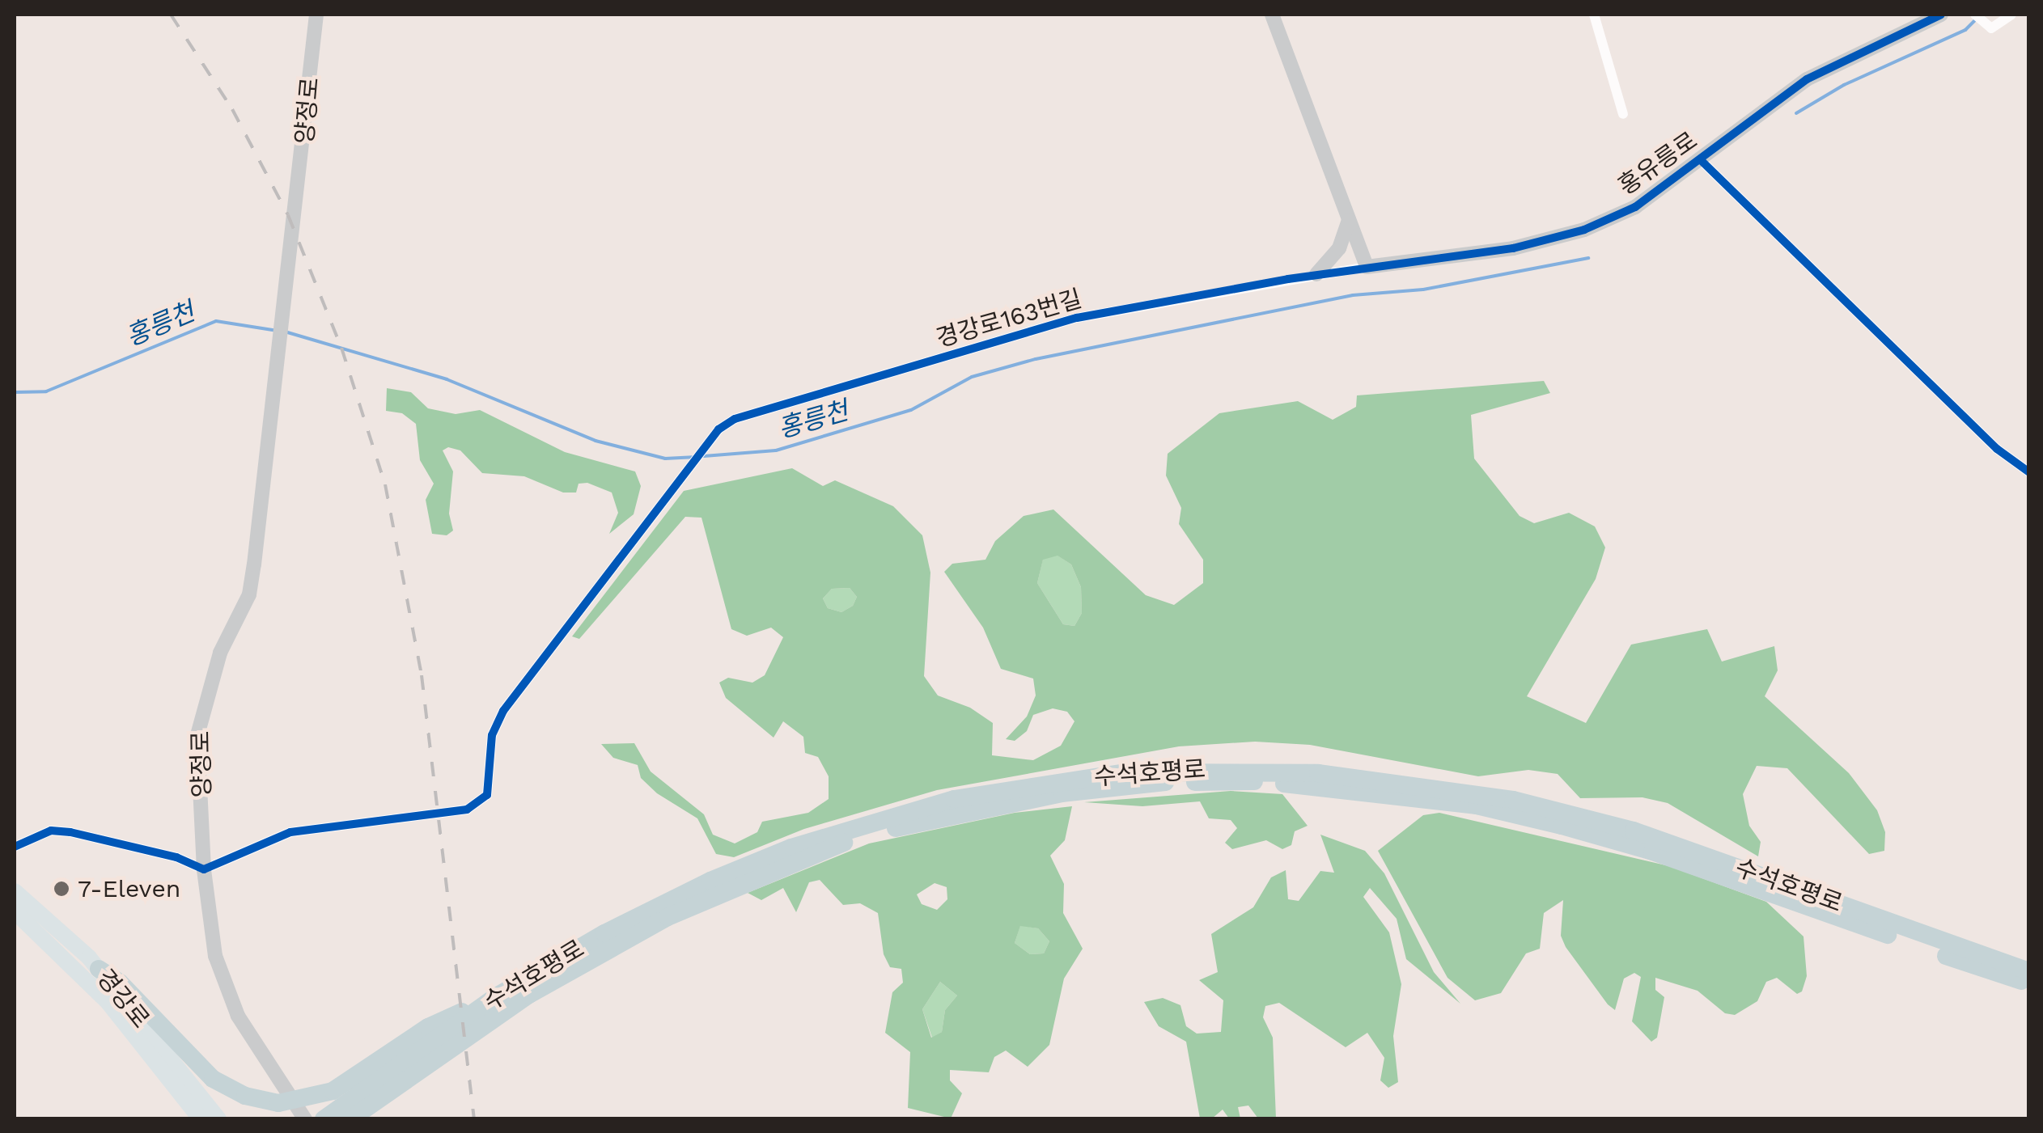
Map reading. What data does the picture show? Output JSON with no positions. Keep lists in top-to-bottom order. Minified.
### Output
{"streets":{"highway":["수석호평로"],"main road":["양정로","홍유릉로","경강로"],"street":["경강로163번길"]},"crossings":[["양정로","경강로163번길"],["홍유릉로","경강로163번길"]],"water":["홍릉천"],"places":["7-Eleven"]}
